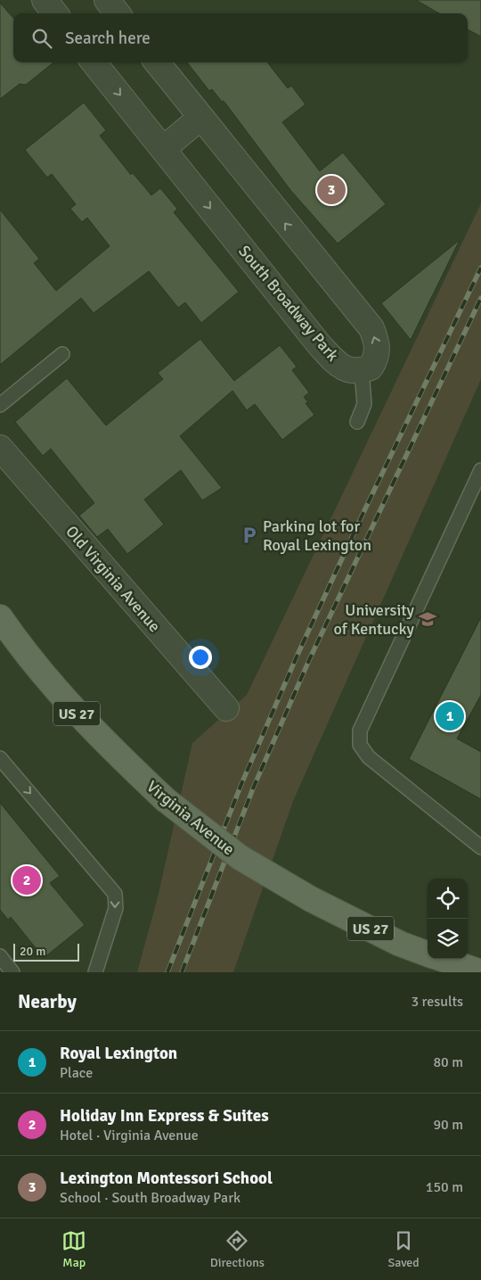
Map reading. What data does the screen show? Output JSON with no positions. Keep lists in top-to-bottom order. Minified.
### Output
{"streets":{"main road":["US 27","Virginia Avenue"],"street":["South Broadway Park","Old Virginia Avenue"]},"places":{"parking":["Parking lot for Royal Lexington"],"school or university":["University of Kentucky"]},"scale_bar":"20 m","page":{"search":"Search here","pins":["3","1","2"],"scale":"20 m","heading":["Nearby","3 results"],"list":[{"mark":"1","name":"Royal Lexington","note":"Place","value":"80 m"},{"mark":"2","name":"Holiday Inn Express & Suites","note":"Hotel · Virginia Avenue","value":"90 m"},{"mark":"3","name":"Lexington Montessori School","note":"School · South Broadway Park","value":"150 m"}],"nav":["Map","Directions","Saved"]}}
